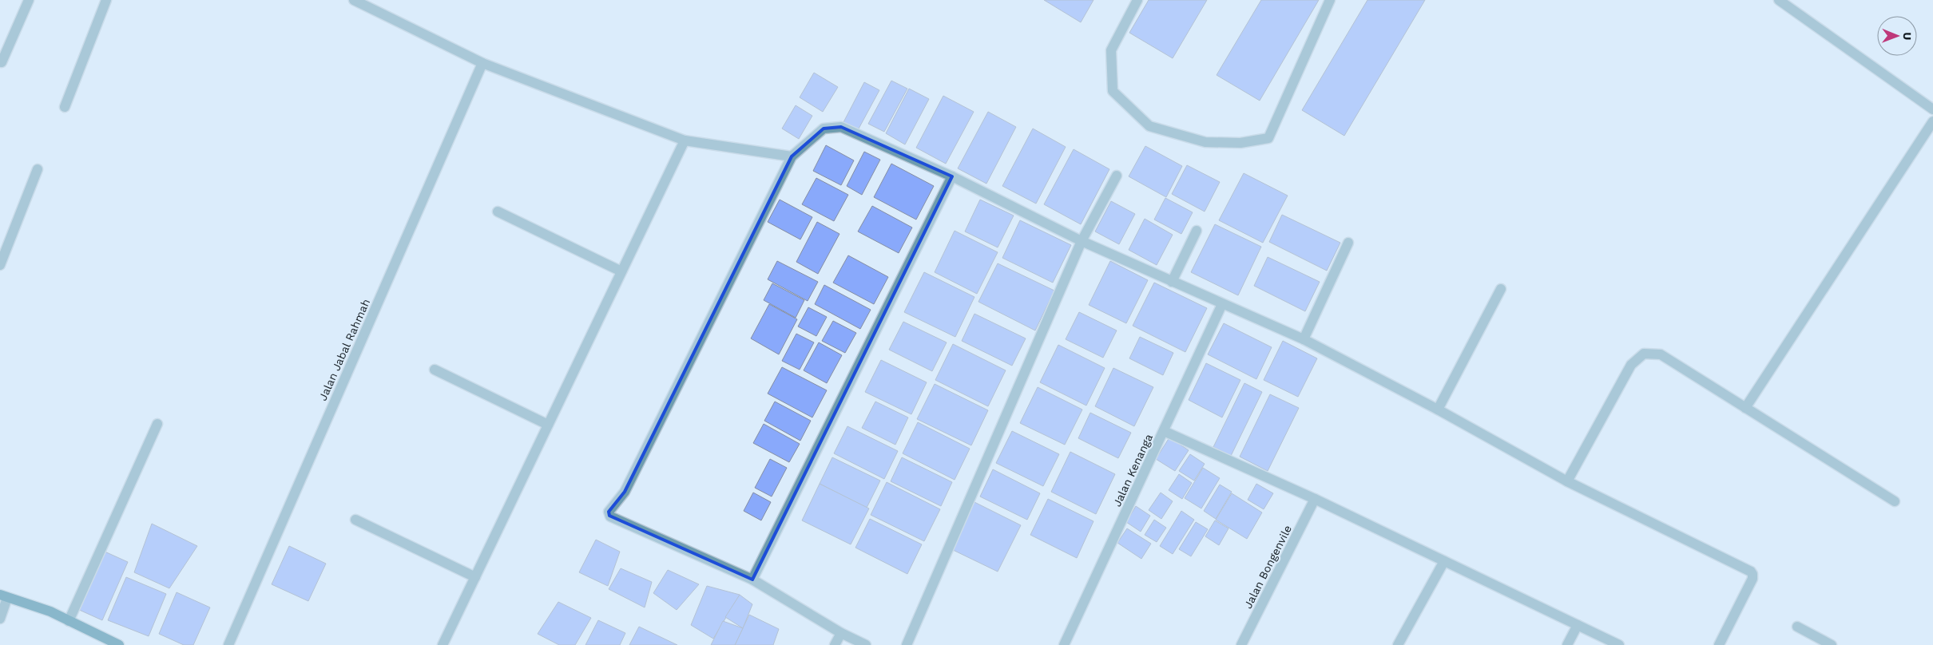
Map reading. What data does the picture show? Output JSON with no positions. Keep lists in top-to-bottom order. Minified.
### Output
{"streets":{"street":["Jalan Jabal Rahmah","Jalan Kenanga","Jalan Bongenvile"]},"north":"right"}
